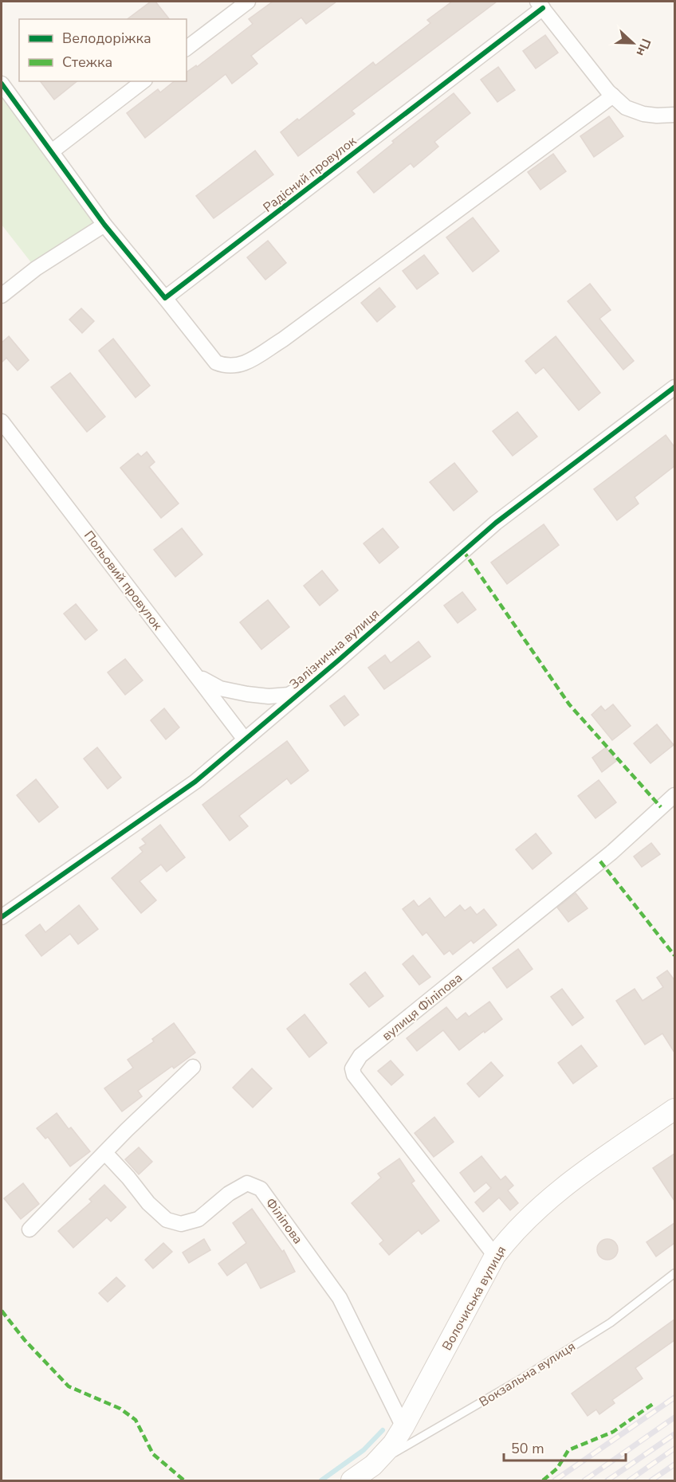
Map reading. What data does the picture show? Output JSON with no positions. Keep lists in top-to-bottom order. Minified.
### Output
{"streets":{"main road":["Волочиська вулиця"],"street":["Радісний провулок","Польовий провулок","Залізнична вулиця","вулиця Філіпова","Філіпова"],"lane":["Вокзальна вулиця"]},"crossings":[["Польовий провулок","Залізнична вулиця"],["вулиця Філіпова","Волочиська вулиця"],["Філіпова","Волочиська вулиця"],["Волочиська вулиця","Вокзальна вулиця"]],"legend":["Велодоріжка","Стежка"],"scale_bar":"50 m","north":"right"}
